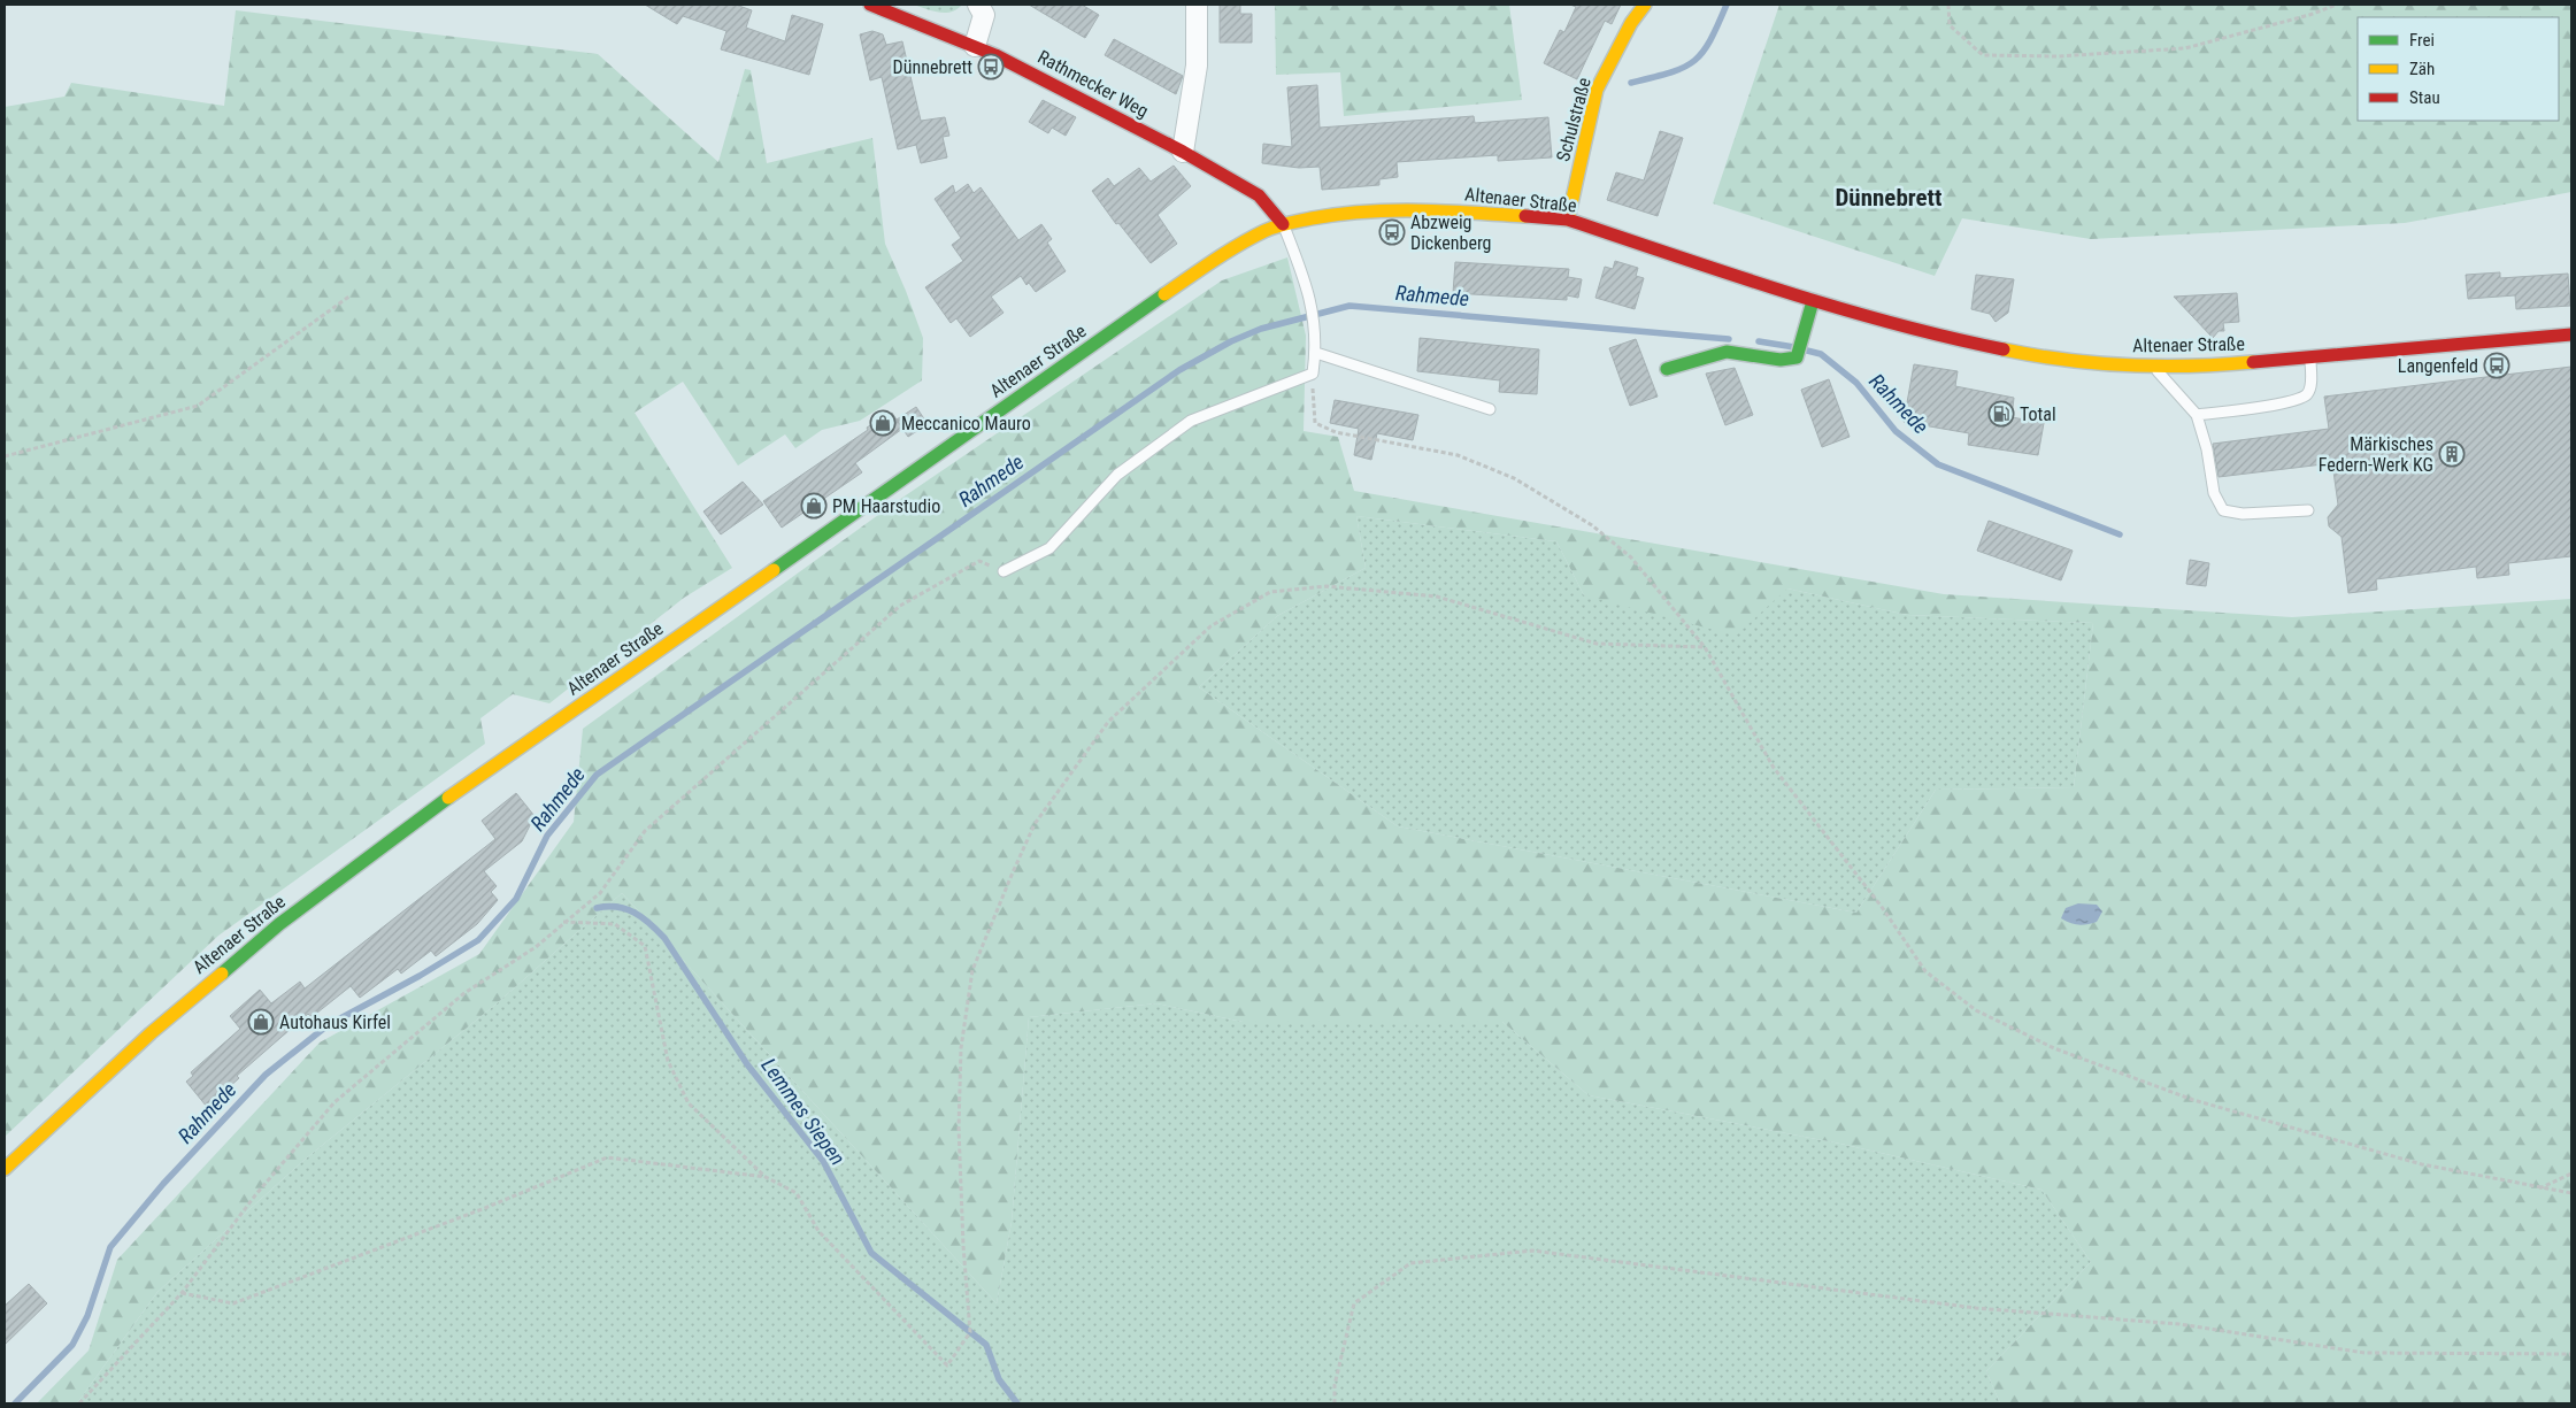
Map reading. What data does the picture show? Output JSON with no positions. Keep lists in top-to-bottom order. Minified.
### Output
{"streets":{"main road":["Rathmecker Weg","Schulstraße","Altenaer Straße"]},"crossings":[["Rathmecker Weg","Altenaer Straße"],["Schulstraße","Altenaer Straße"]],"districts":["Dünnebrett"],"water":["Rahmede","Lemmes Siepen"],"places":{"bus stop":["Dünnebrett","Abzweig Dickenberg","Langenfeld"],"fuel station":["Total"],"shop":["Meccanico Mauro","PM Haarstudio","Autohaus Kirfel"],"building":["Märkisches Federn-Werk KG"]},"legend":["Frei","Zäh","Stau"]}
